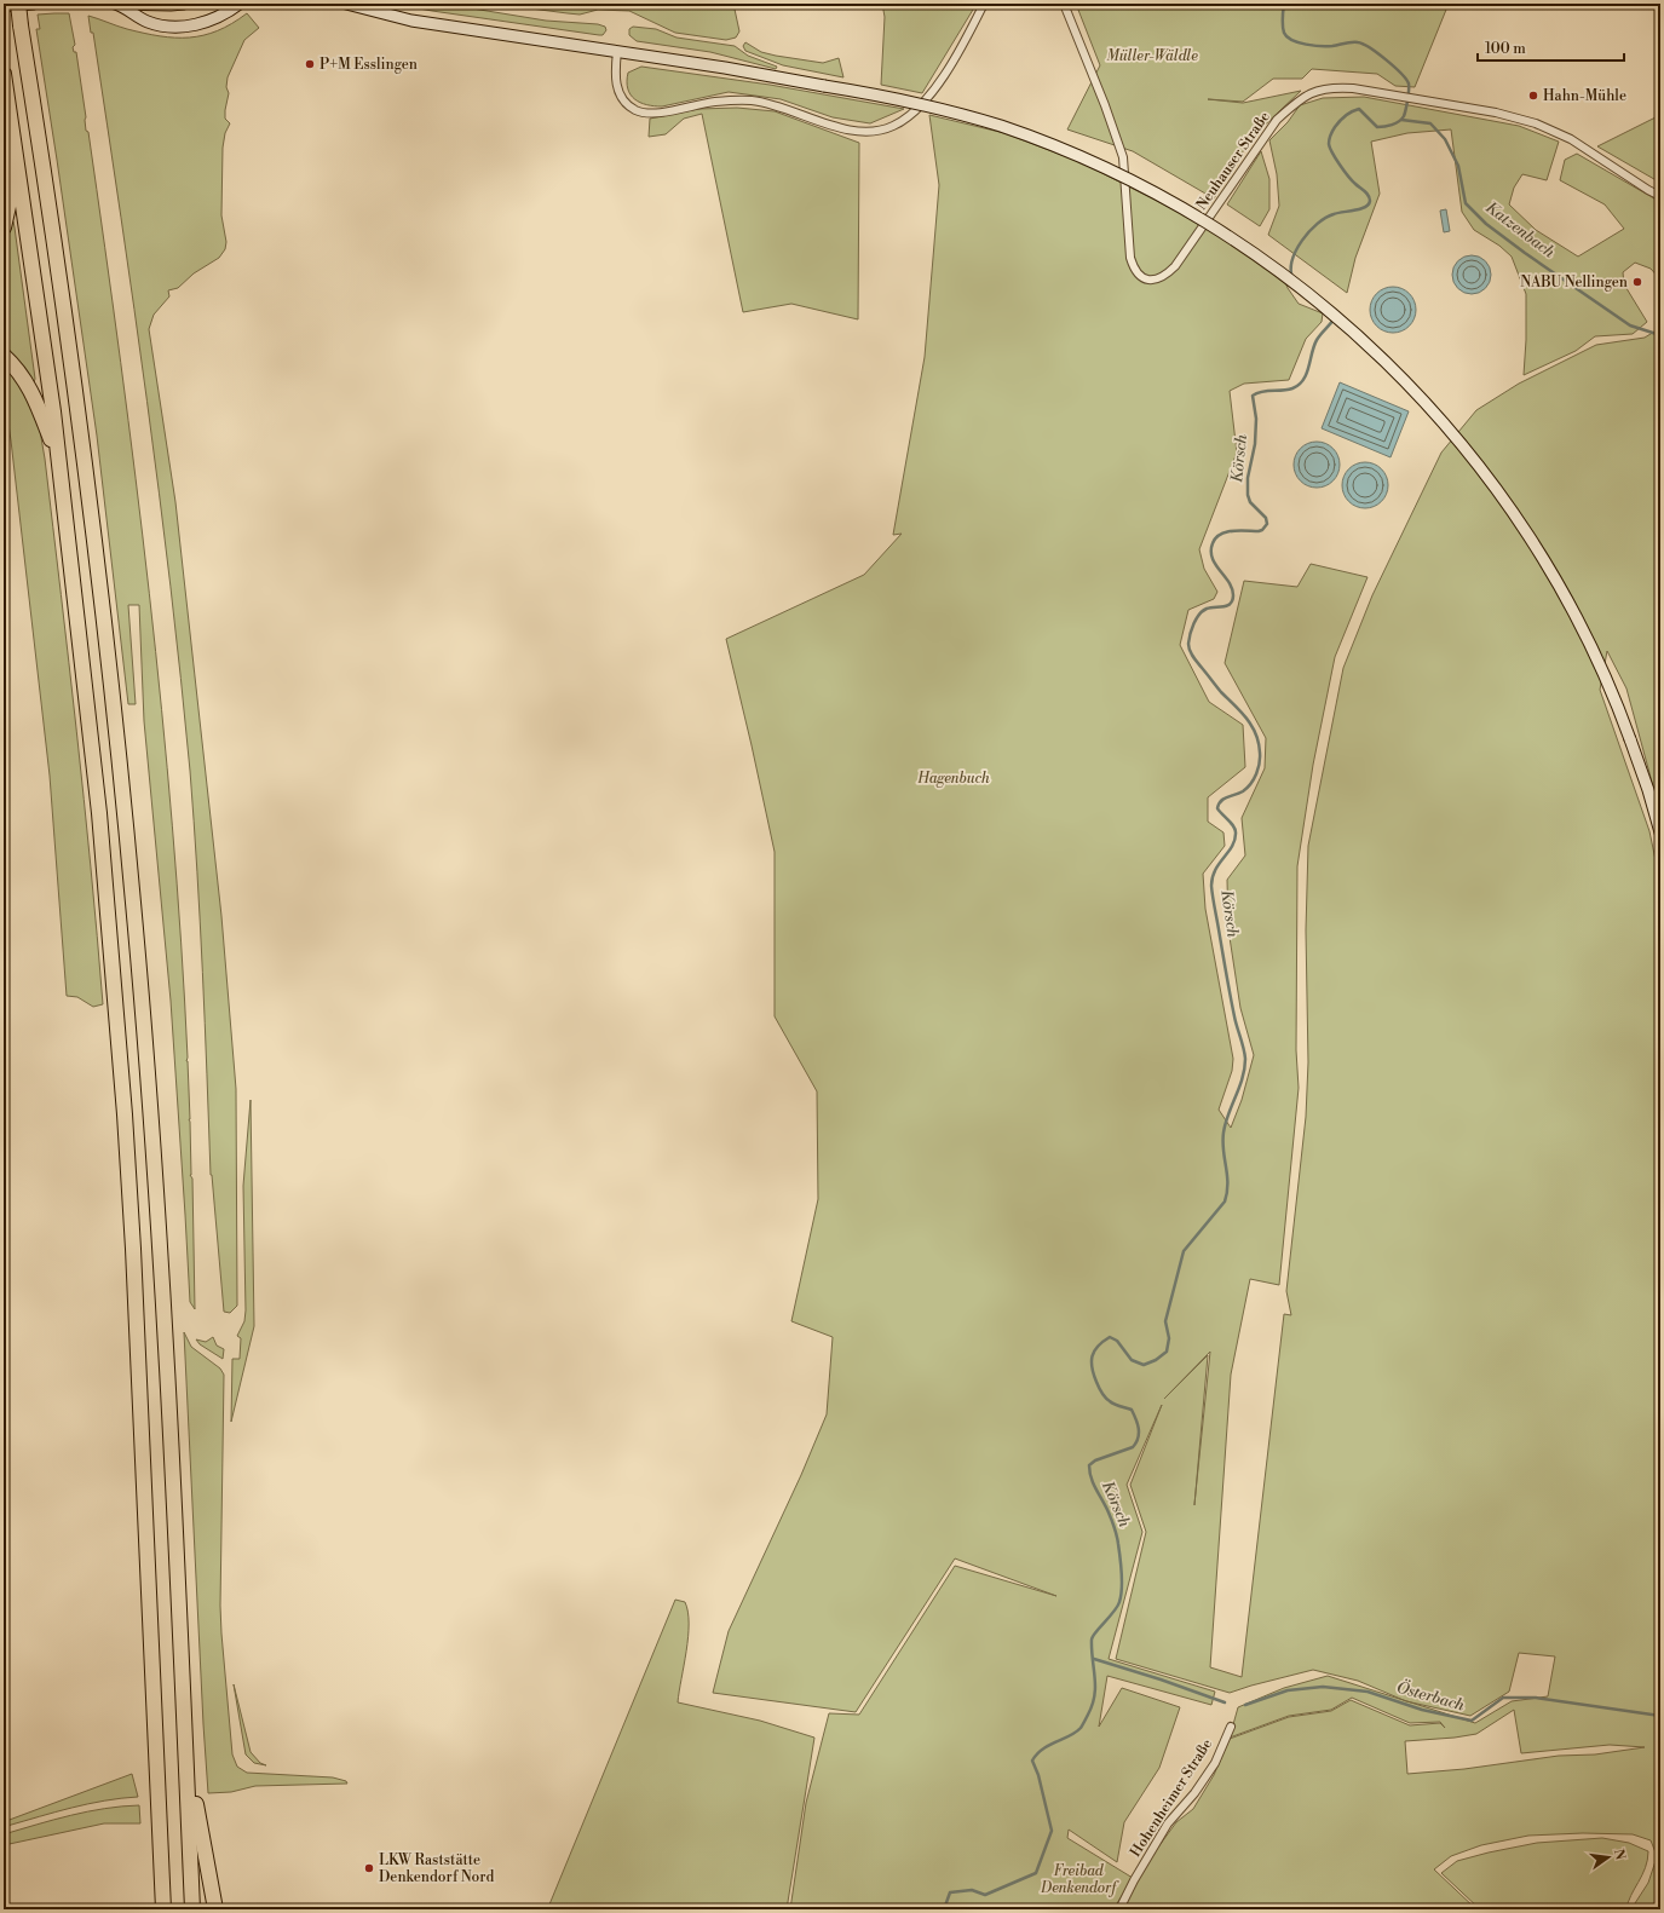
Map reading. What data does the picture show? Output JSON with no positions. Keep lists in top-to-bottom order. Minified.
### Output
{"streets":{"street":["Neuhauser Straße","Hohenheimer Straße"]},"water":["Katzenbach","Körsch","Österbach"],"parks":["Müller-Wäldle","Hagenbuch","Freibad Denkendorf"],"places":["P+M Esslingen","Hahn-Mühle","NABU Nellingen","LKW Raststätte Denkendorf Nord"],"scale_bar":"100 m","north":"right"}
